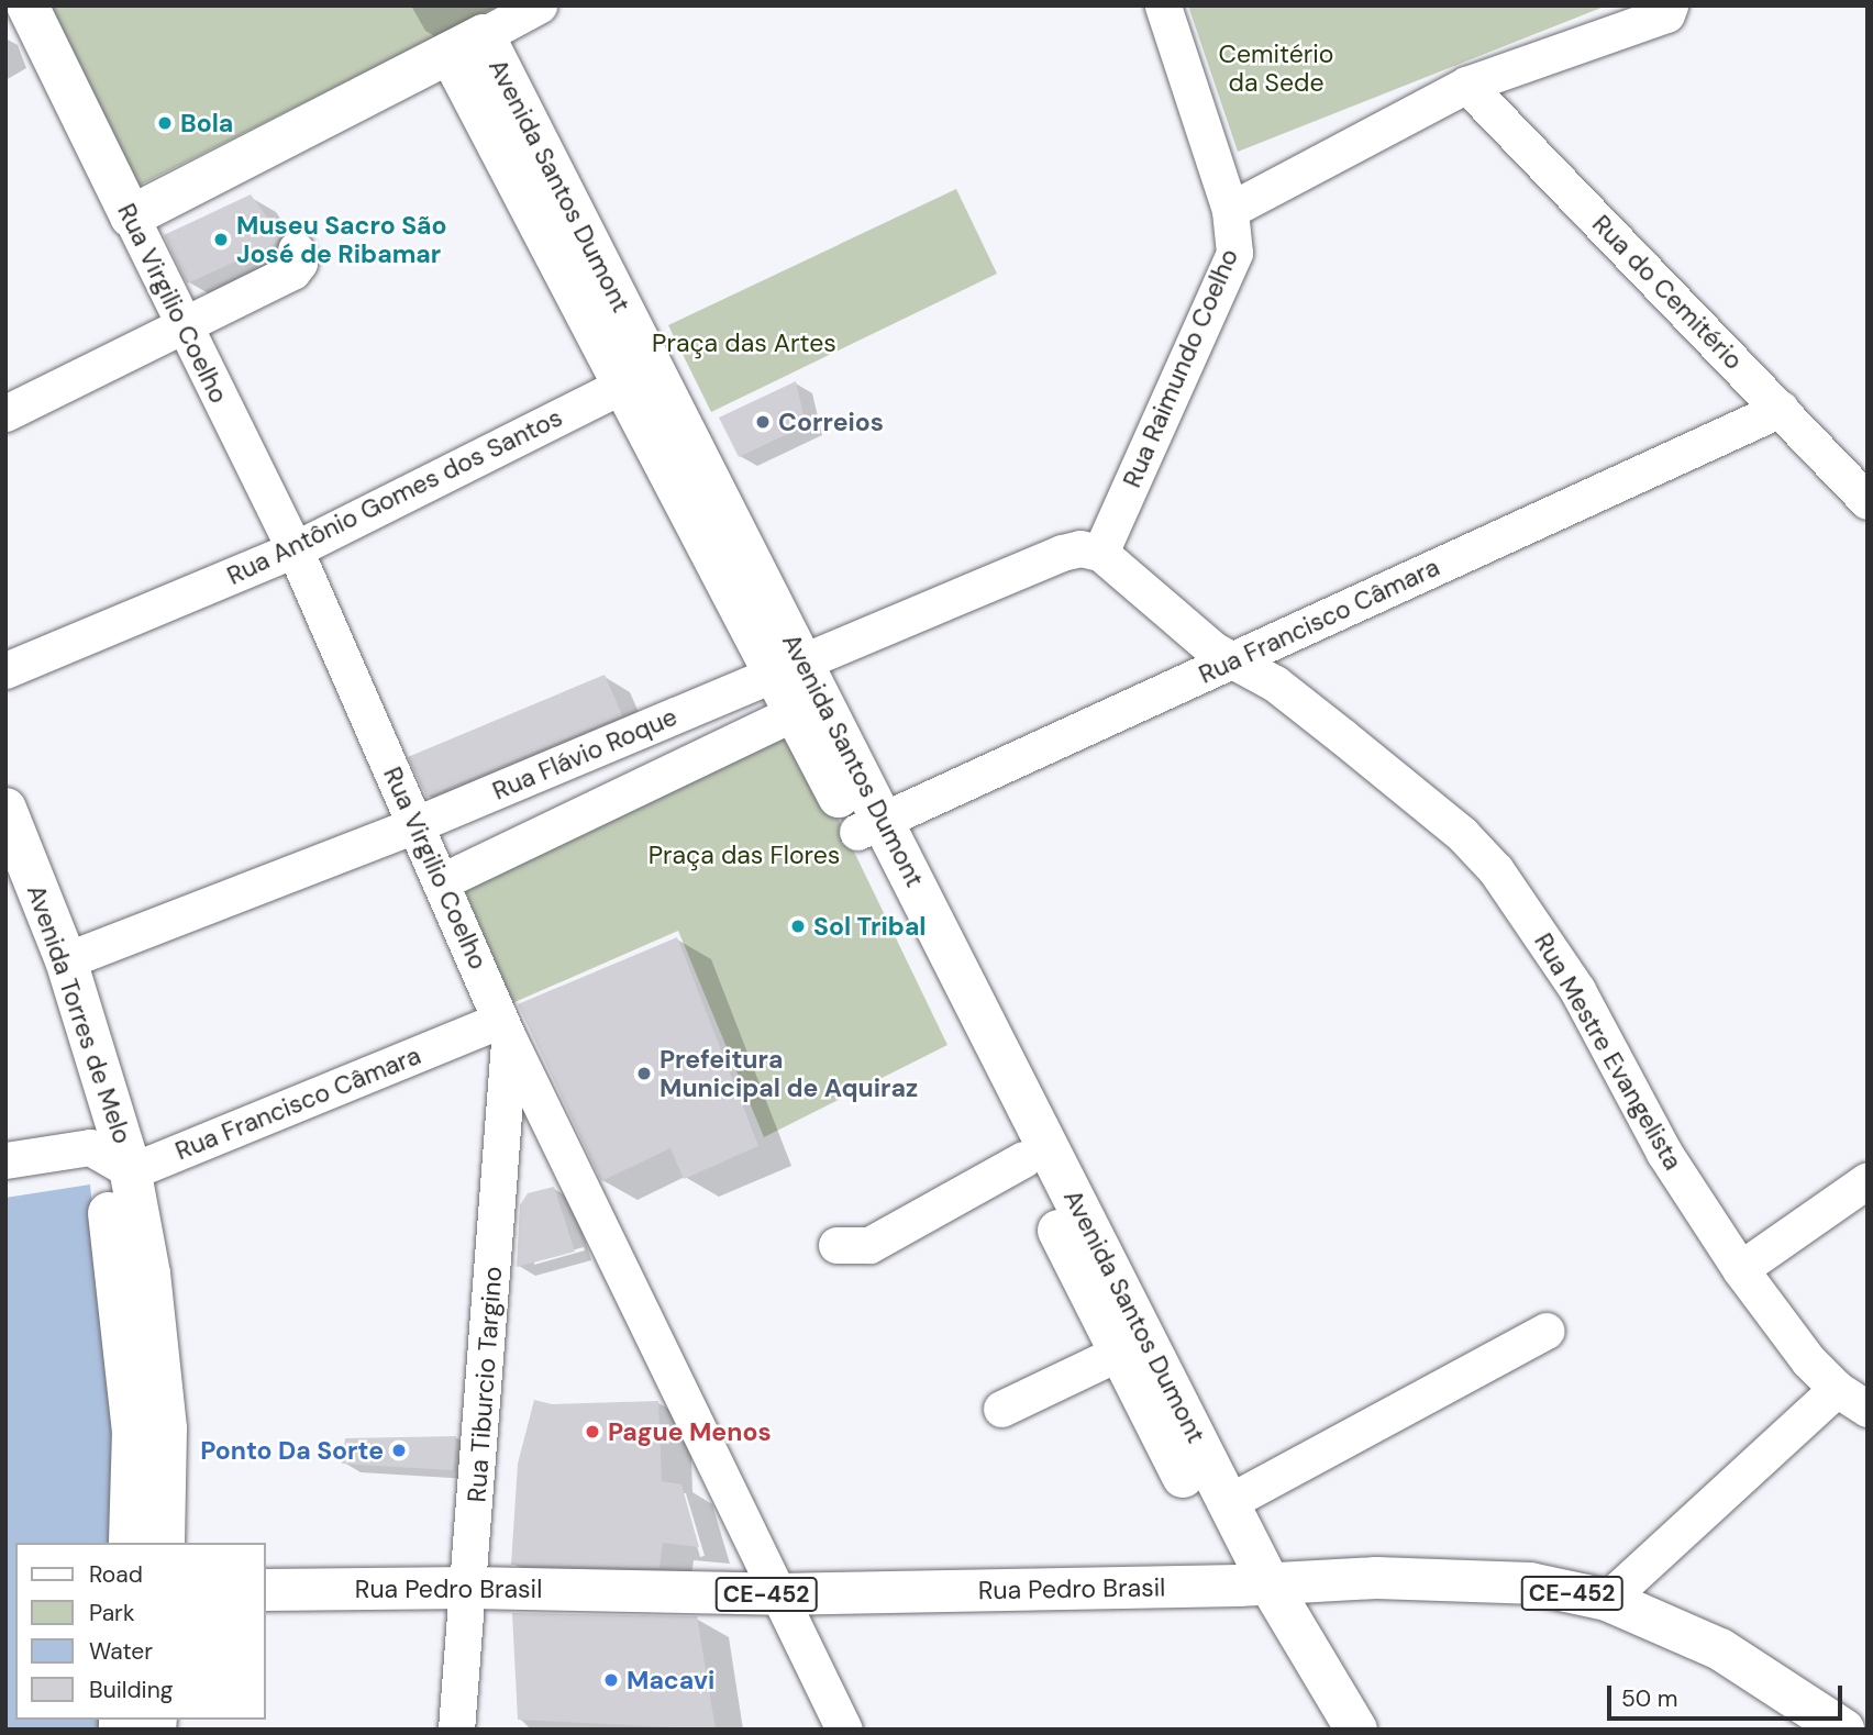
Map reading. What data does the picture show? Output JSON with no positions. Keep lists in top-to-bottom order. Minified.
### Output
{"streets":{"street":["Avenida Santos Dumont","Rua do Cemitério","Rua Virgilio Coelho","Rua Raimundo Coelho","Rua Antônio Gomes dos Santos","Rua Francisco Câmara","Rua Flávio Roque","Avenida Torres de Melo","Rua Mestre Evangelista","Rua Tiburcio Targino","Rua Pedro Brasil","CE-452"]},"crossings":[["Avenida Santos Dumont","Rua Antônio Gomes dos Santos"],["Avenida Santos Dumont","Rua Francisco Câmara"],["Avenida Santos Dumont","Rua Flávio Roque"],["Avenida Santos Dumont","Rua Pedro Brasil"],["Rua do Cemitério","Rua Francisco Câmara"],["Rua Virgilio Coelho","Rua Antônio Gomes dos Santos"],["Rua Virgilio Coelho","Rua Francisco Câmara"],["Rua Virgilio Coelho","Rua Flávio Roque"],["Rua Virgilio Coelho","Rua Tiburcio Targino"],["Rua Virgilio Coelho","Rua Pedro Brasil"],["Rua Raimundo Coelho","Rua Flávio Roque"],["Rua Raimundo Coelho","Rua Mestre Evangelista"],["Rua Francisco Câmara","Avenida Torres de Melo"],["Rua Francisco Câmara","Rua Mestre Evangelista"],["Rua Francisco Câmara","Rua Tiburcio Targino"],["Rua Flávio Roque","Avenida Torres de Melo"],["Rua Flávio Roque","Rua Mestre Evangelista"],["Rua Tiburcio Targino","Rua Pedro Brasil"]],"parks":["Cemitério da Sede","Praça das Artes","Praça das Flores"],"places":["Bola","Museu Sacro São José de Ribamar","Correios","Sol Tribal","Prefeitura Municipal de Aquiraz","Pague Menos","Ponto Da Sorte","Macavi"],"legend":["Road","Park","Water","Building"],"scale_bar":"50 m"}
